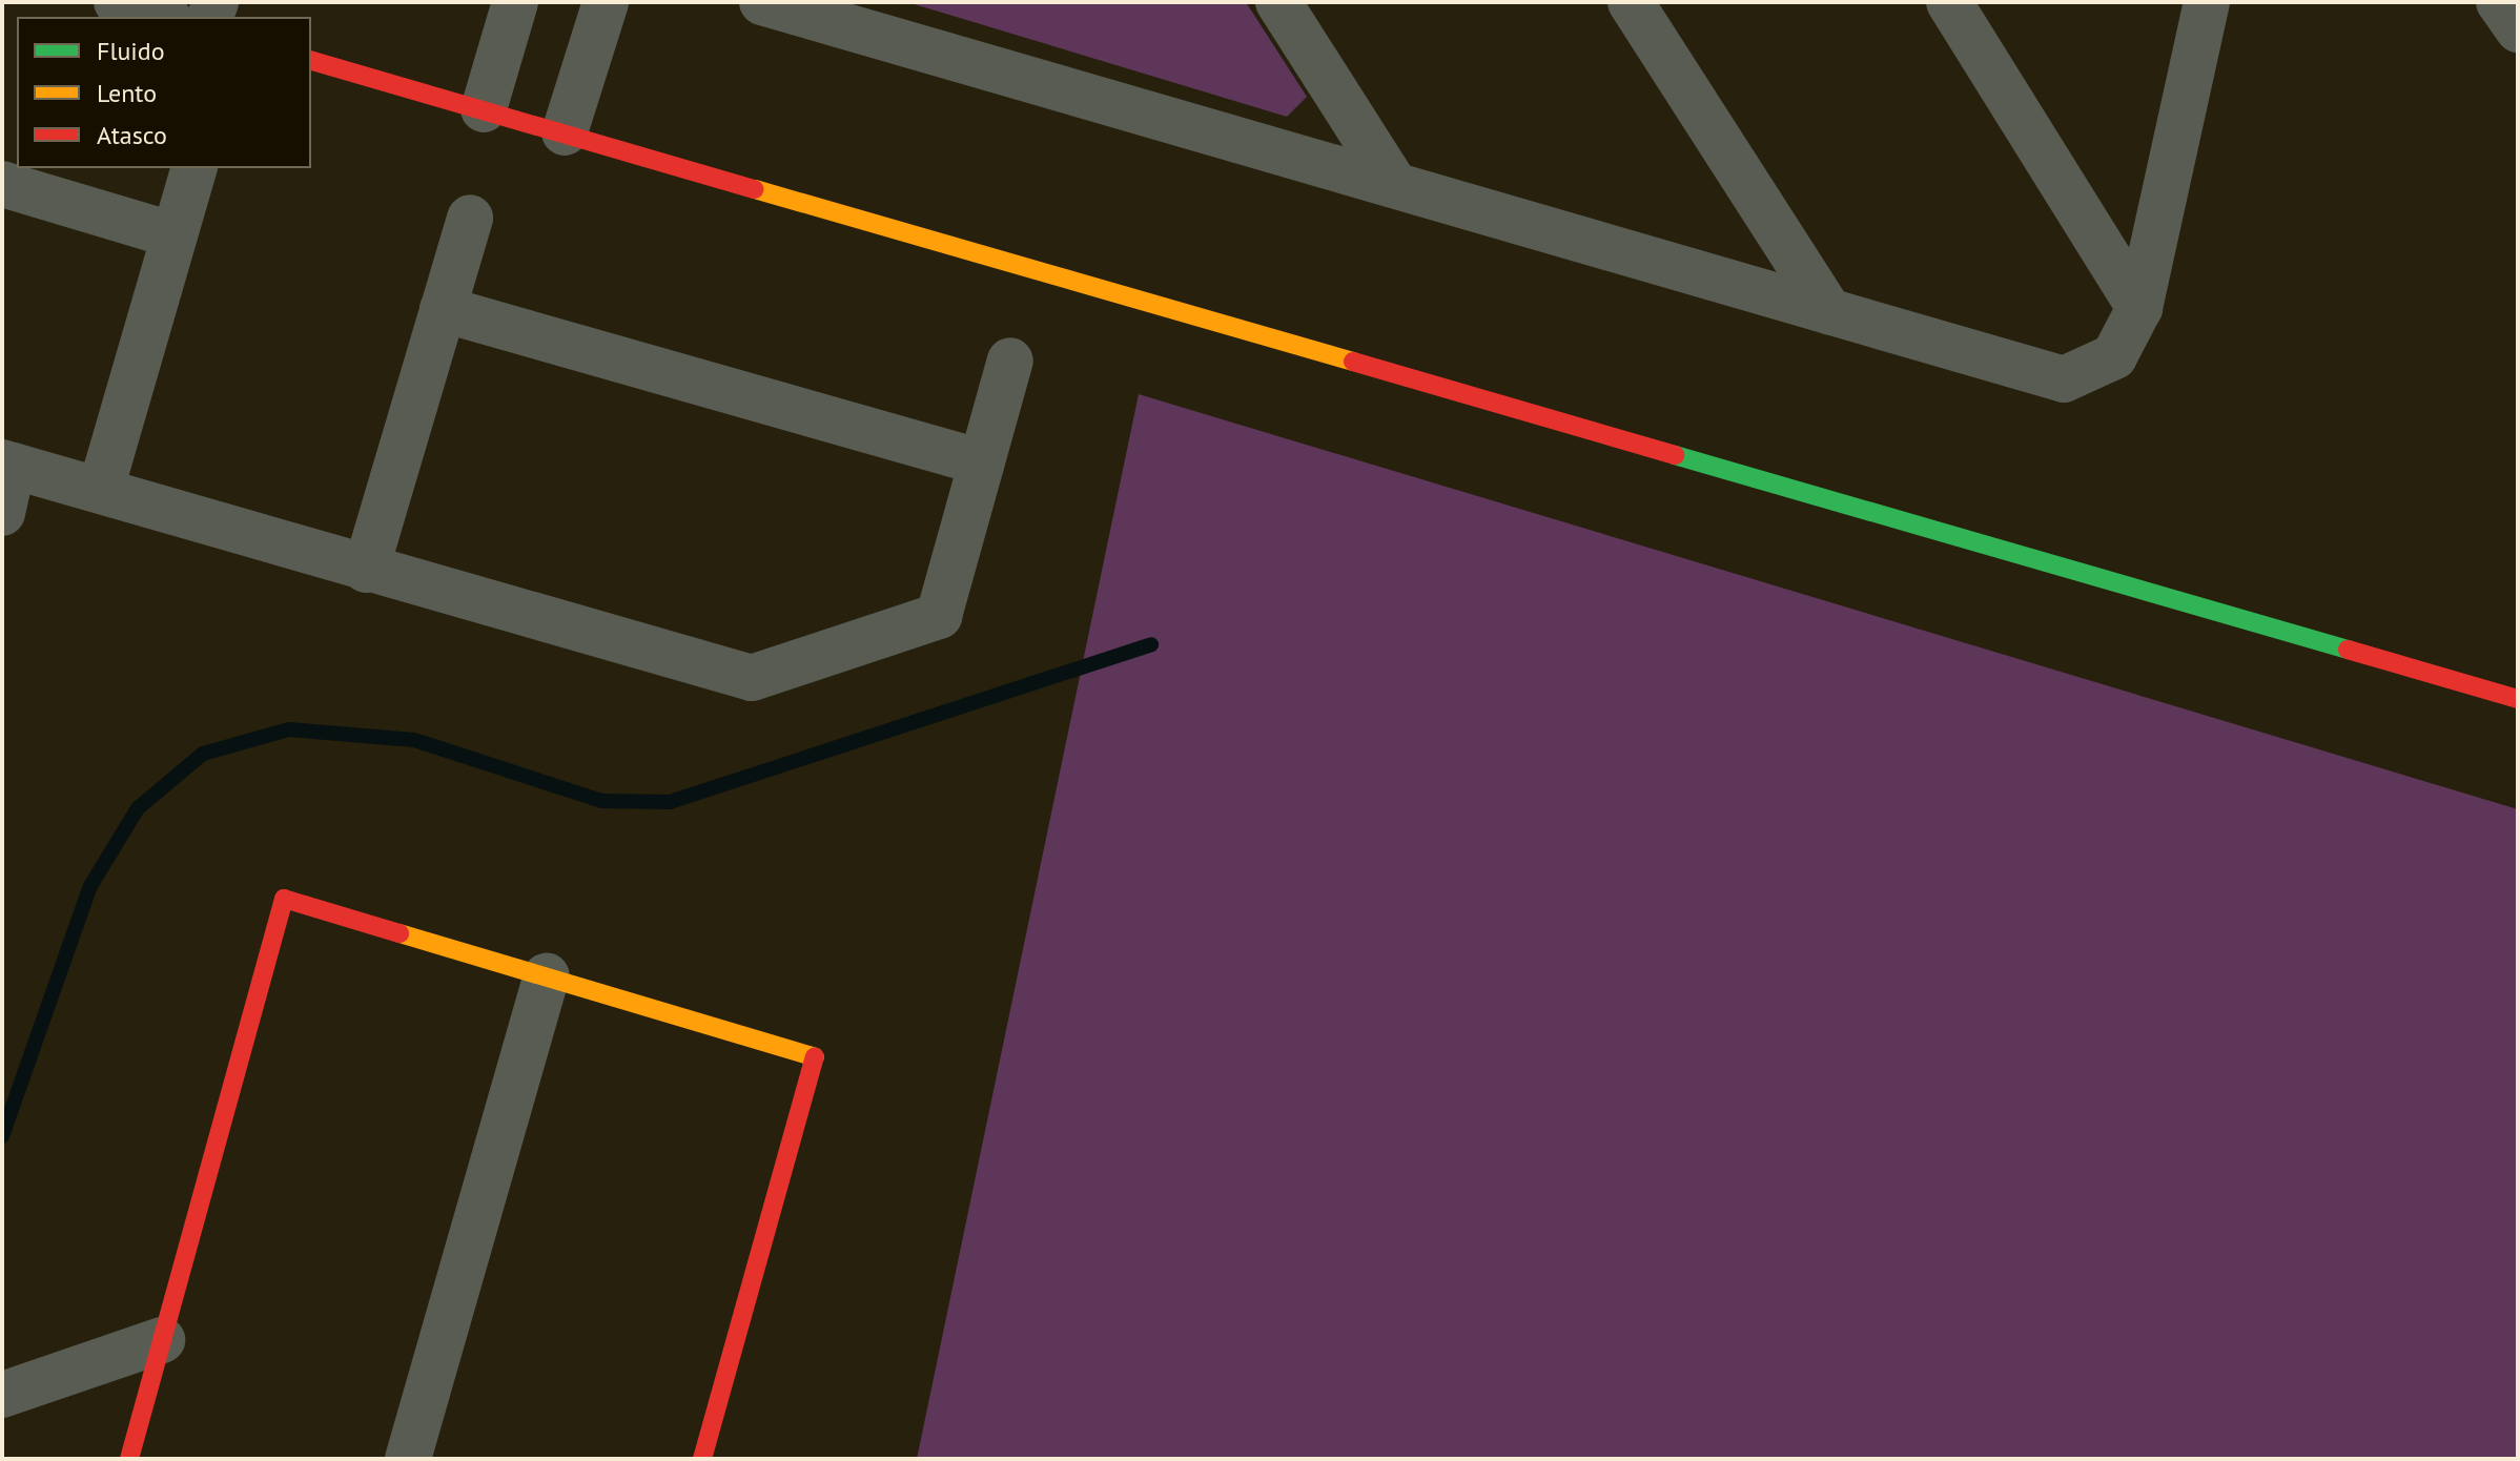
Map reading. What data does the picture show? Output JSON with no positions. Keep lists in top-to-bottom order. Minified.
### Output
{"legend":["Fluido","Lento","Atasco"]}
